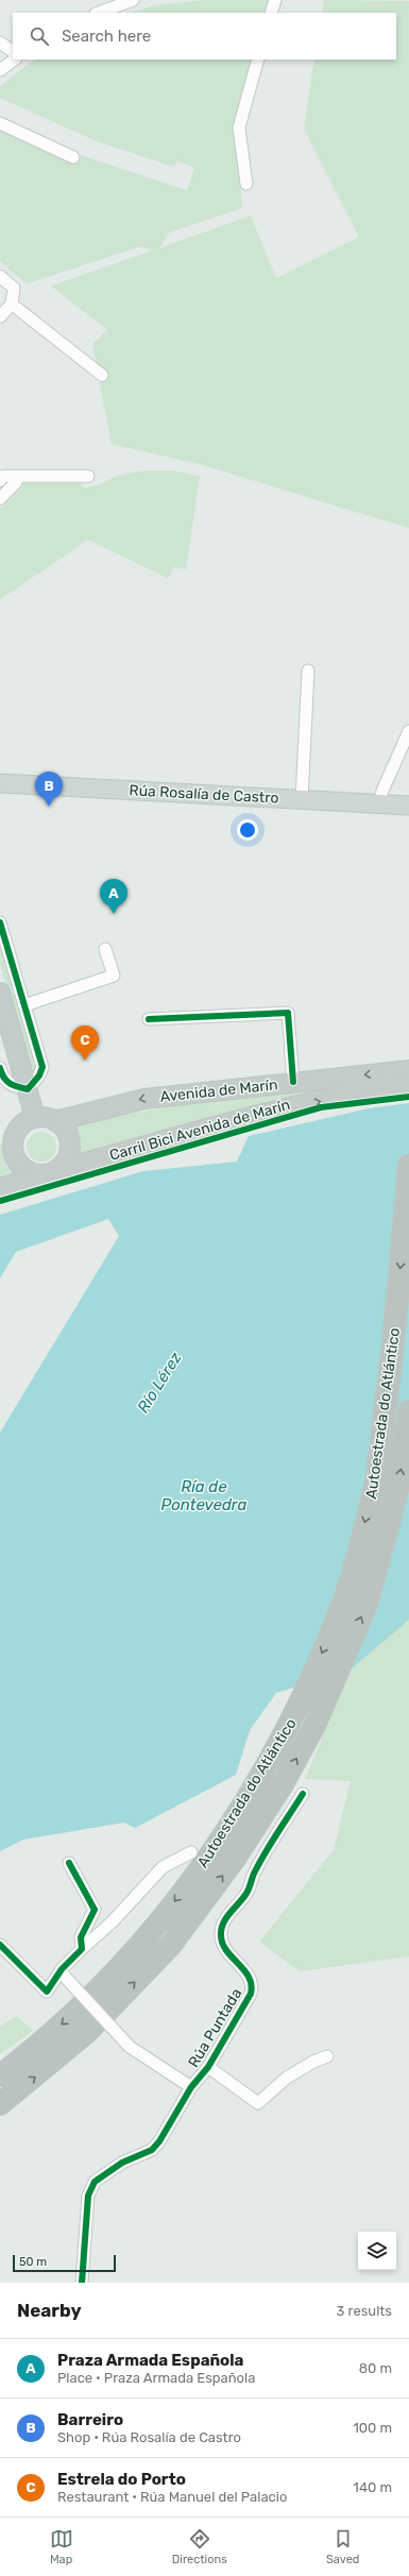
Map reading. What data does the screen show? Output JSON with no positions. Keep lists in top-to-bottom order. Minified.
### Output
{"streets":{"highway":["Avenida de Marín","Autoestrada do Atlántico"],"main road":["Rúa Rosalía de Castro"],"street":["Rúa Puntada"],"cycle path":["Carril Bici Avenida de Marín"]},"water":["Río Lérez","Ría de Pontevedra"],"scale_bar":"50 m","page":{"search":"Search here","pins":["B","A","C"],"scale":"50 m","heading":["Nearby","3 results"],"list":[{"mark":"A","name":"Praza Armada Española","note":"Place · Praza Armada Española","value":"80 m"},{"mark":"B","name":"Barreiro","note":"Shop · Rúa Rosalía de Castro","value":"100 m"},{"mark":"C","name":"Estrela do Porto","note":"Restaurant · Rúa Manuel del Palacio","value":"140 m"}],"nav":["Map","Directions","Saved"]}}
